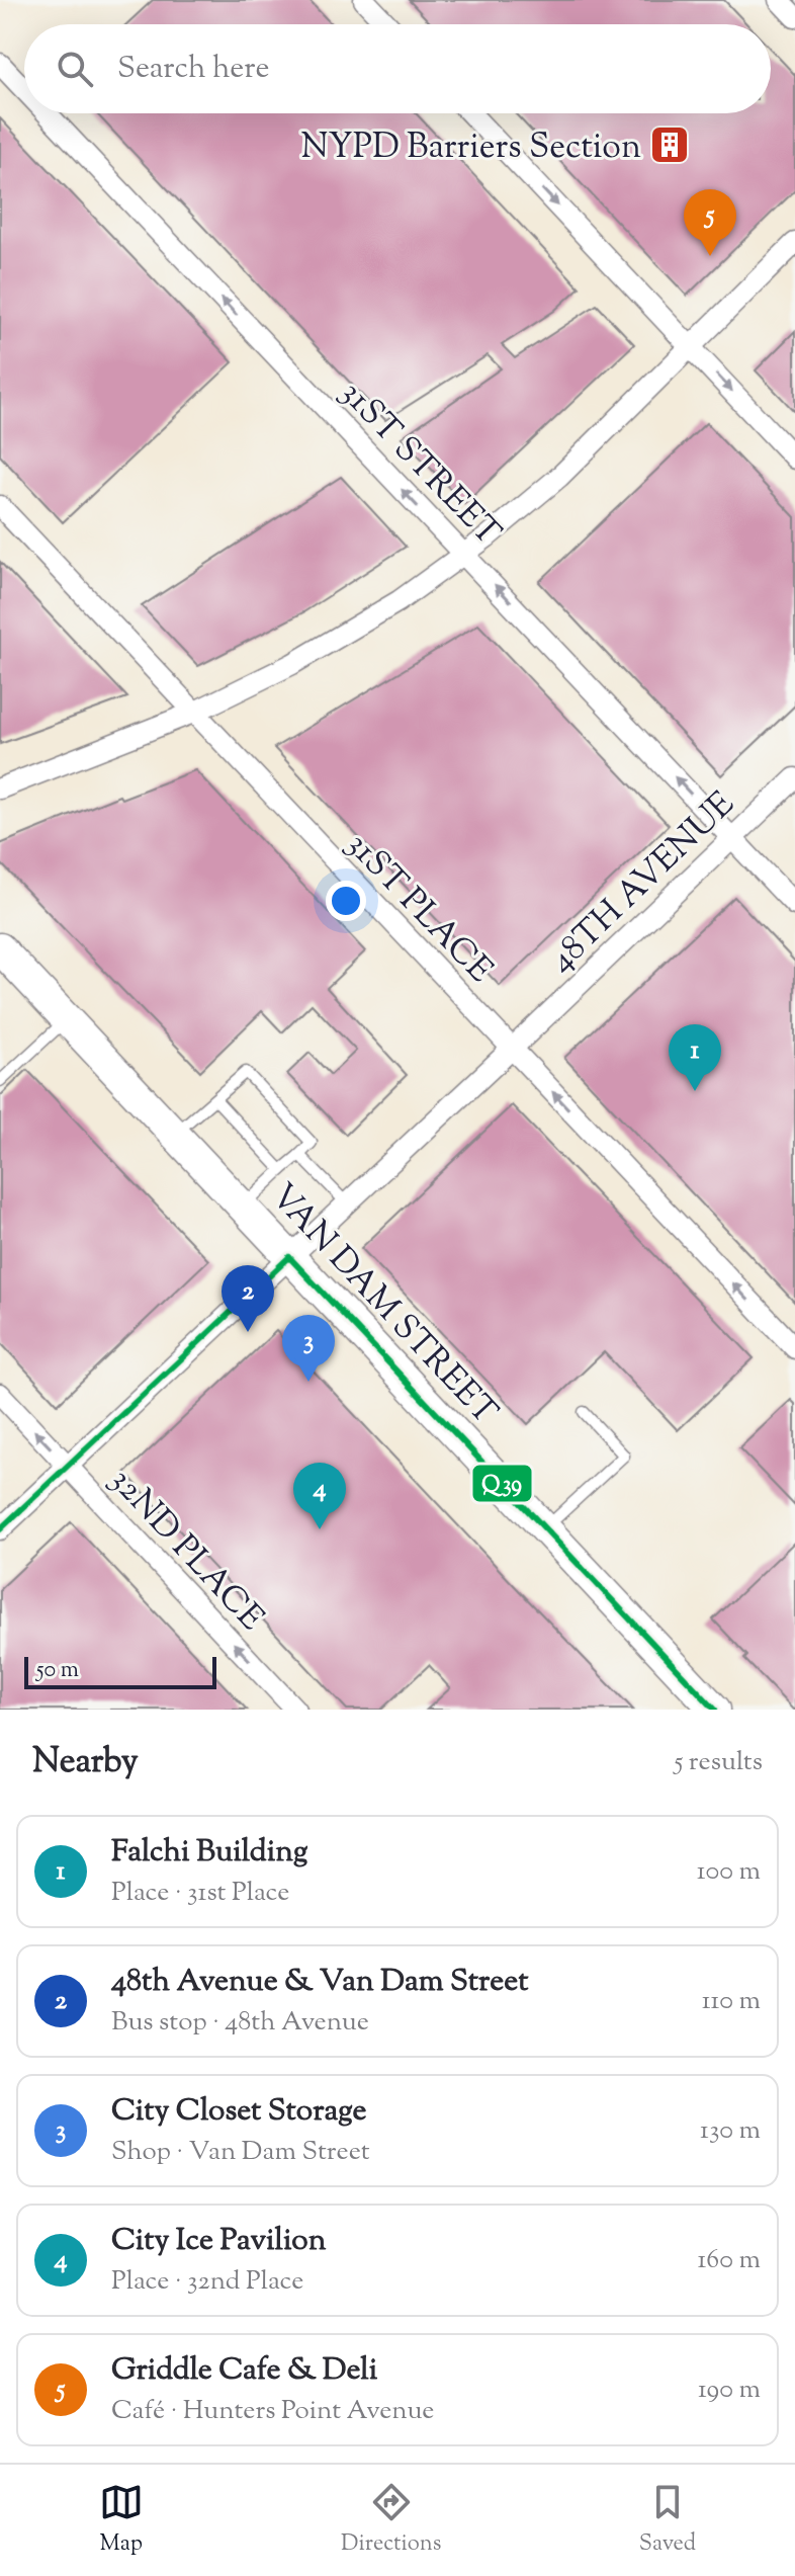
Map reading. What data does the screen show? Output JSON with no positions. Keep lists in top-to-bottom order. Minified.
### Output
{"streets":{"main road":["VAN DAM STREET"],"street":["31ST STREET","48TH AVENUE","31ST PLACE","32ND PLACE"]},"crossings":[["31ST STREET","48TH AVENUE"],["48TH AVENUE","31ST PLACE"],["48TH AVENUE","VAN DAM STREET"],["48TH AVENUE","32ND PLACE"]],"one_way":["31ST STREET","31ST PLACE","32ND PLACE"],"places":{"building":["NYPD Barriers Section"]},"lines":["transit line Q39"],"scale_bar":"50 m","page":{"search":"Search here","pins":["5","1","2","3","4"],"scale":"50 m","heading":["Nearby","5 results"],"list":[{"mark":"1","name":"Falchi Building","note":"Place · 31st Place","value":"100 m"},{"mark":"2","name":"48th Avenue & Van Dam Street","note":"Bus stop · 48th Avenue","value":"110 m"},{"mark":"3","name":"City Closet Storage","note":"Shop · Van Dam Street","value":"130 m"},{"mark":"4","name":"City Ice Pavilion","note":"Place · 32nd Place","value":"160 m"},{"mark":"5","name":"Griddle Cafe & Deli","note":"Café · Hunters Point Avenue","value":"190 m"}],"nav":["Map","Directions","Saved"]}}
